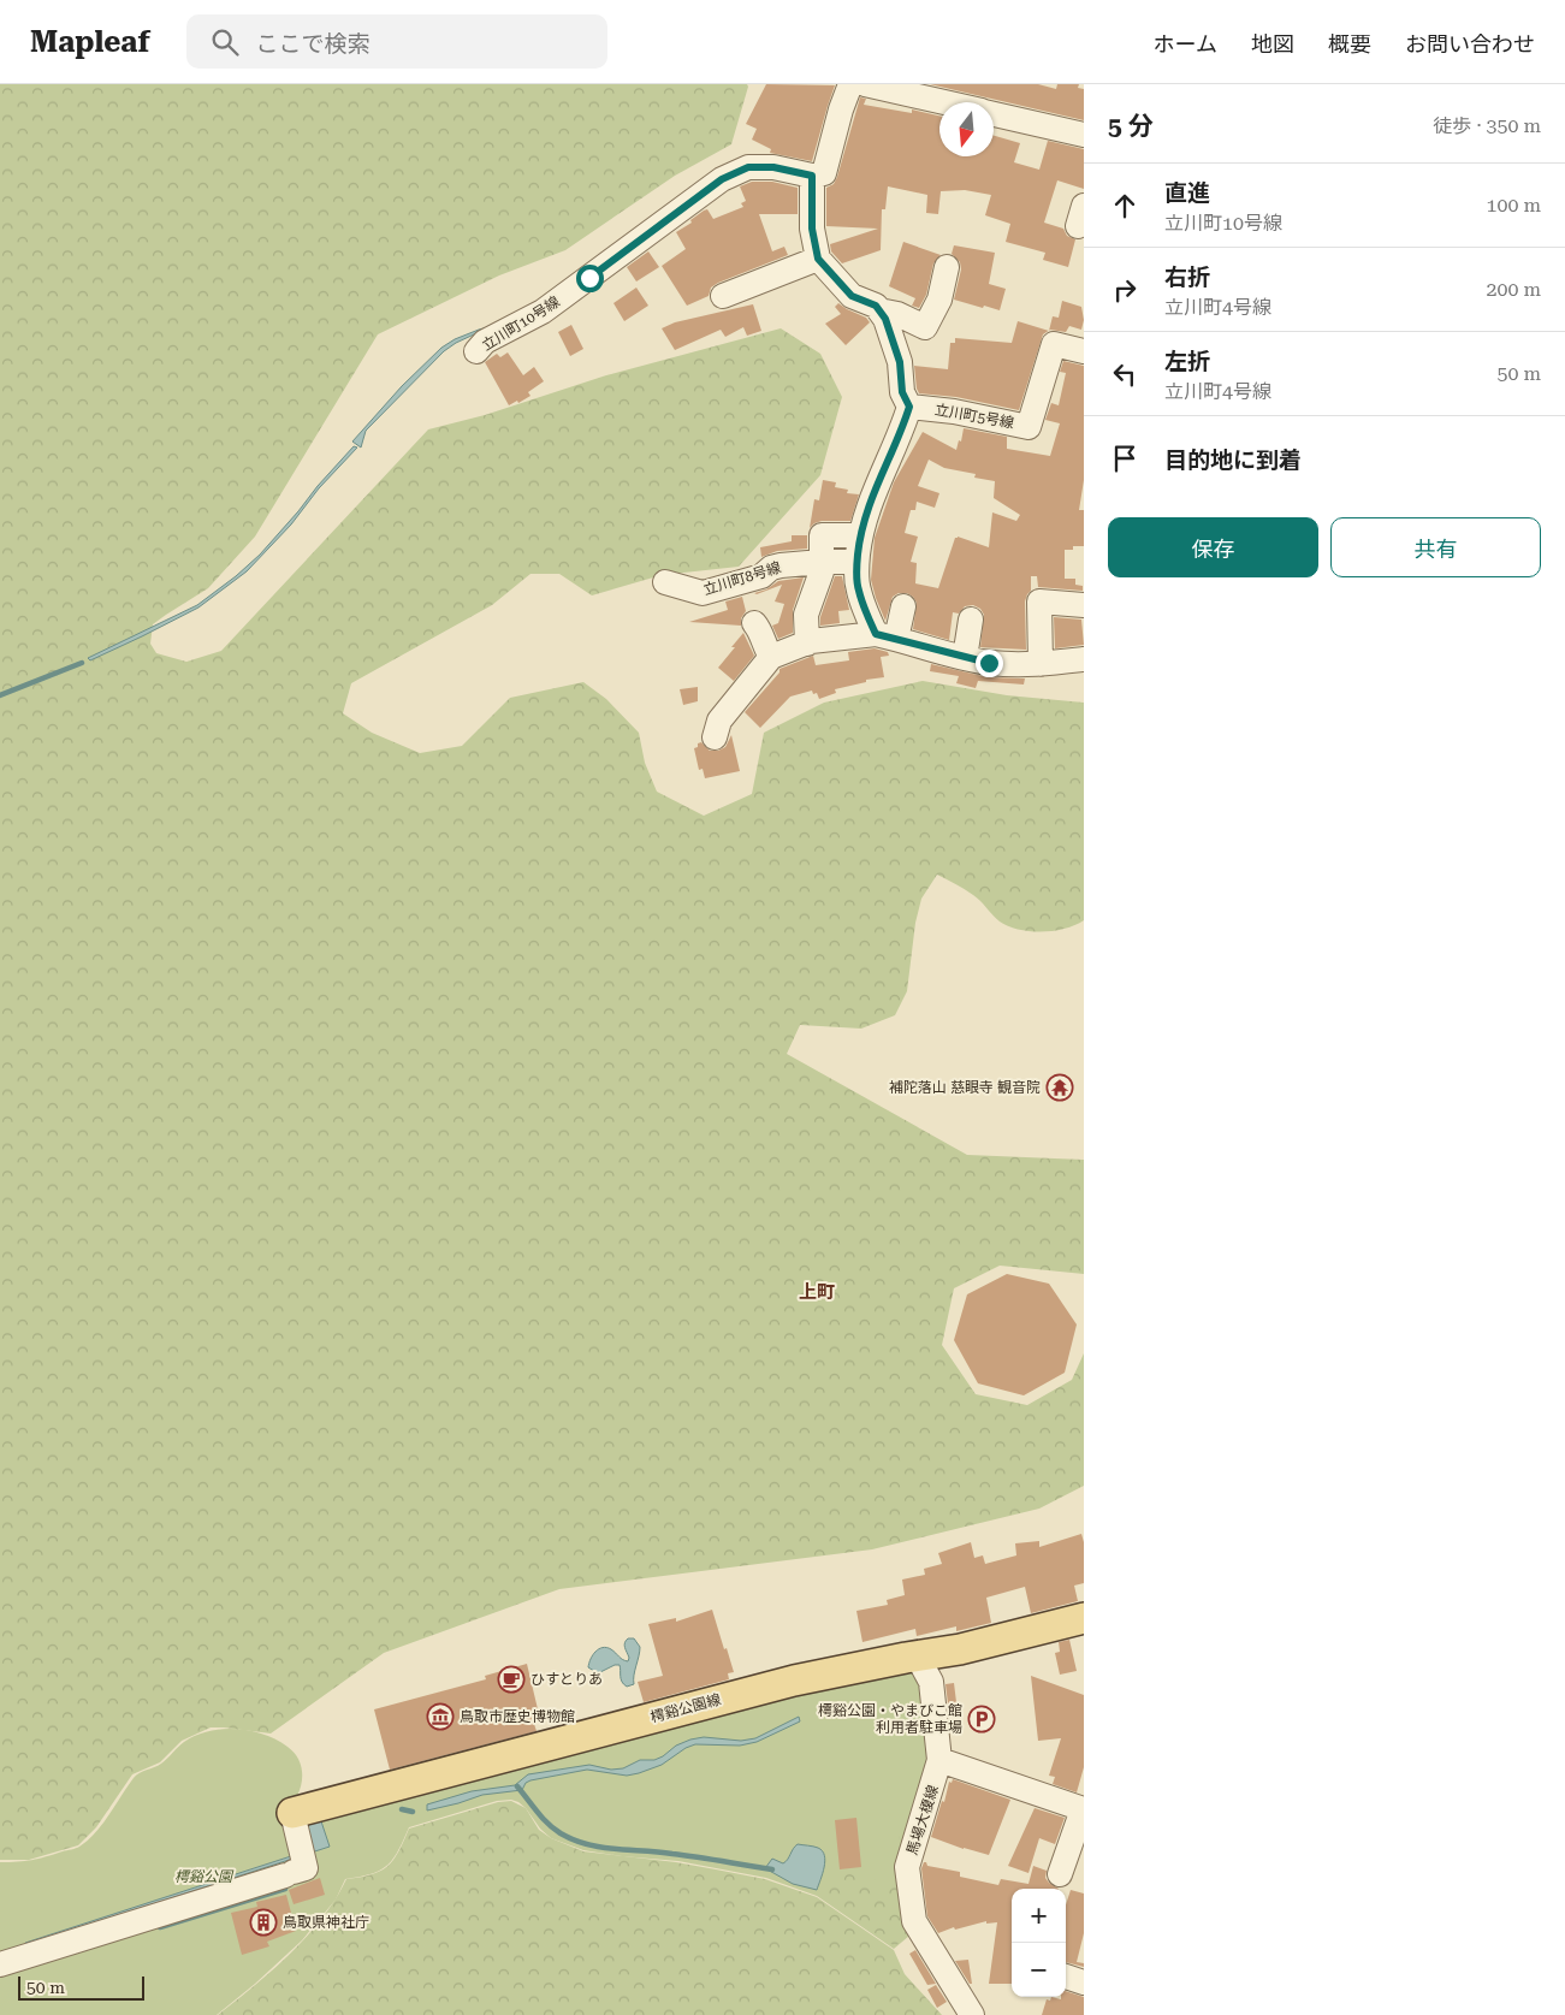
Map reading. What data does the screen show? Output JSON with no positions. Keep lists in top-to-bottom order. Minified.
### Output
{"streets":{"main road":["樗谿公園線"],"street":["立川町10号線","立川町5号線","立川町8号線","馬場大榎線"]},"districts":["上町"],"parks":["樗谿公園"],"places":{"temple":["補陀落山 慈眼寺 観音院"],"cafe":["ひすとりあ"],"museum":["鳥取市歴史博物館"],"parking":["樗谿公園・やまびこ館 利用者駐車場"],"building":["鳥取県神社庁"]},"scale_bar":"50 m","north":"bottom","page":{"header":"Mapleaf","search":"ここで検索","nav":["ホーム","地図","概要","お問い合わせ"],"heading":["5 分","徒歩 · 350 m"],"list":[["直進","立川町10号線","100 m"],["右折","立川町4号線","200 m"],["左折","立川町4号線","50 m"],"目的地に到着"],"buttons":["保存","共有"],"map_buttons":["+","−"],"scale":"50 m"}}
